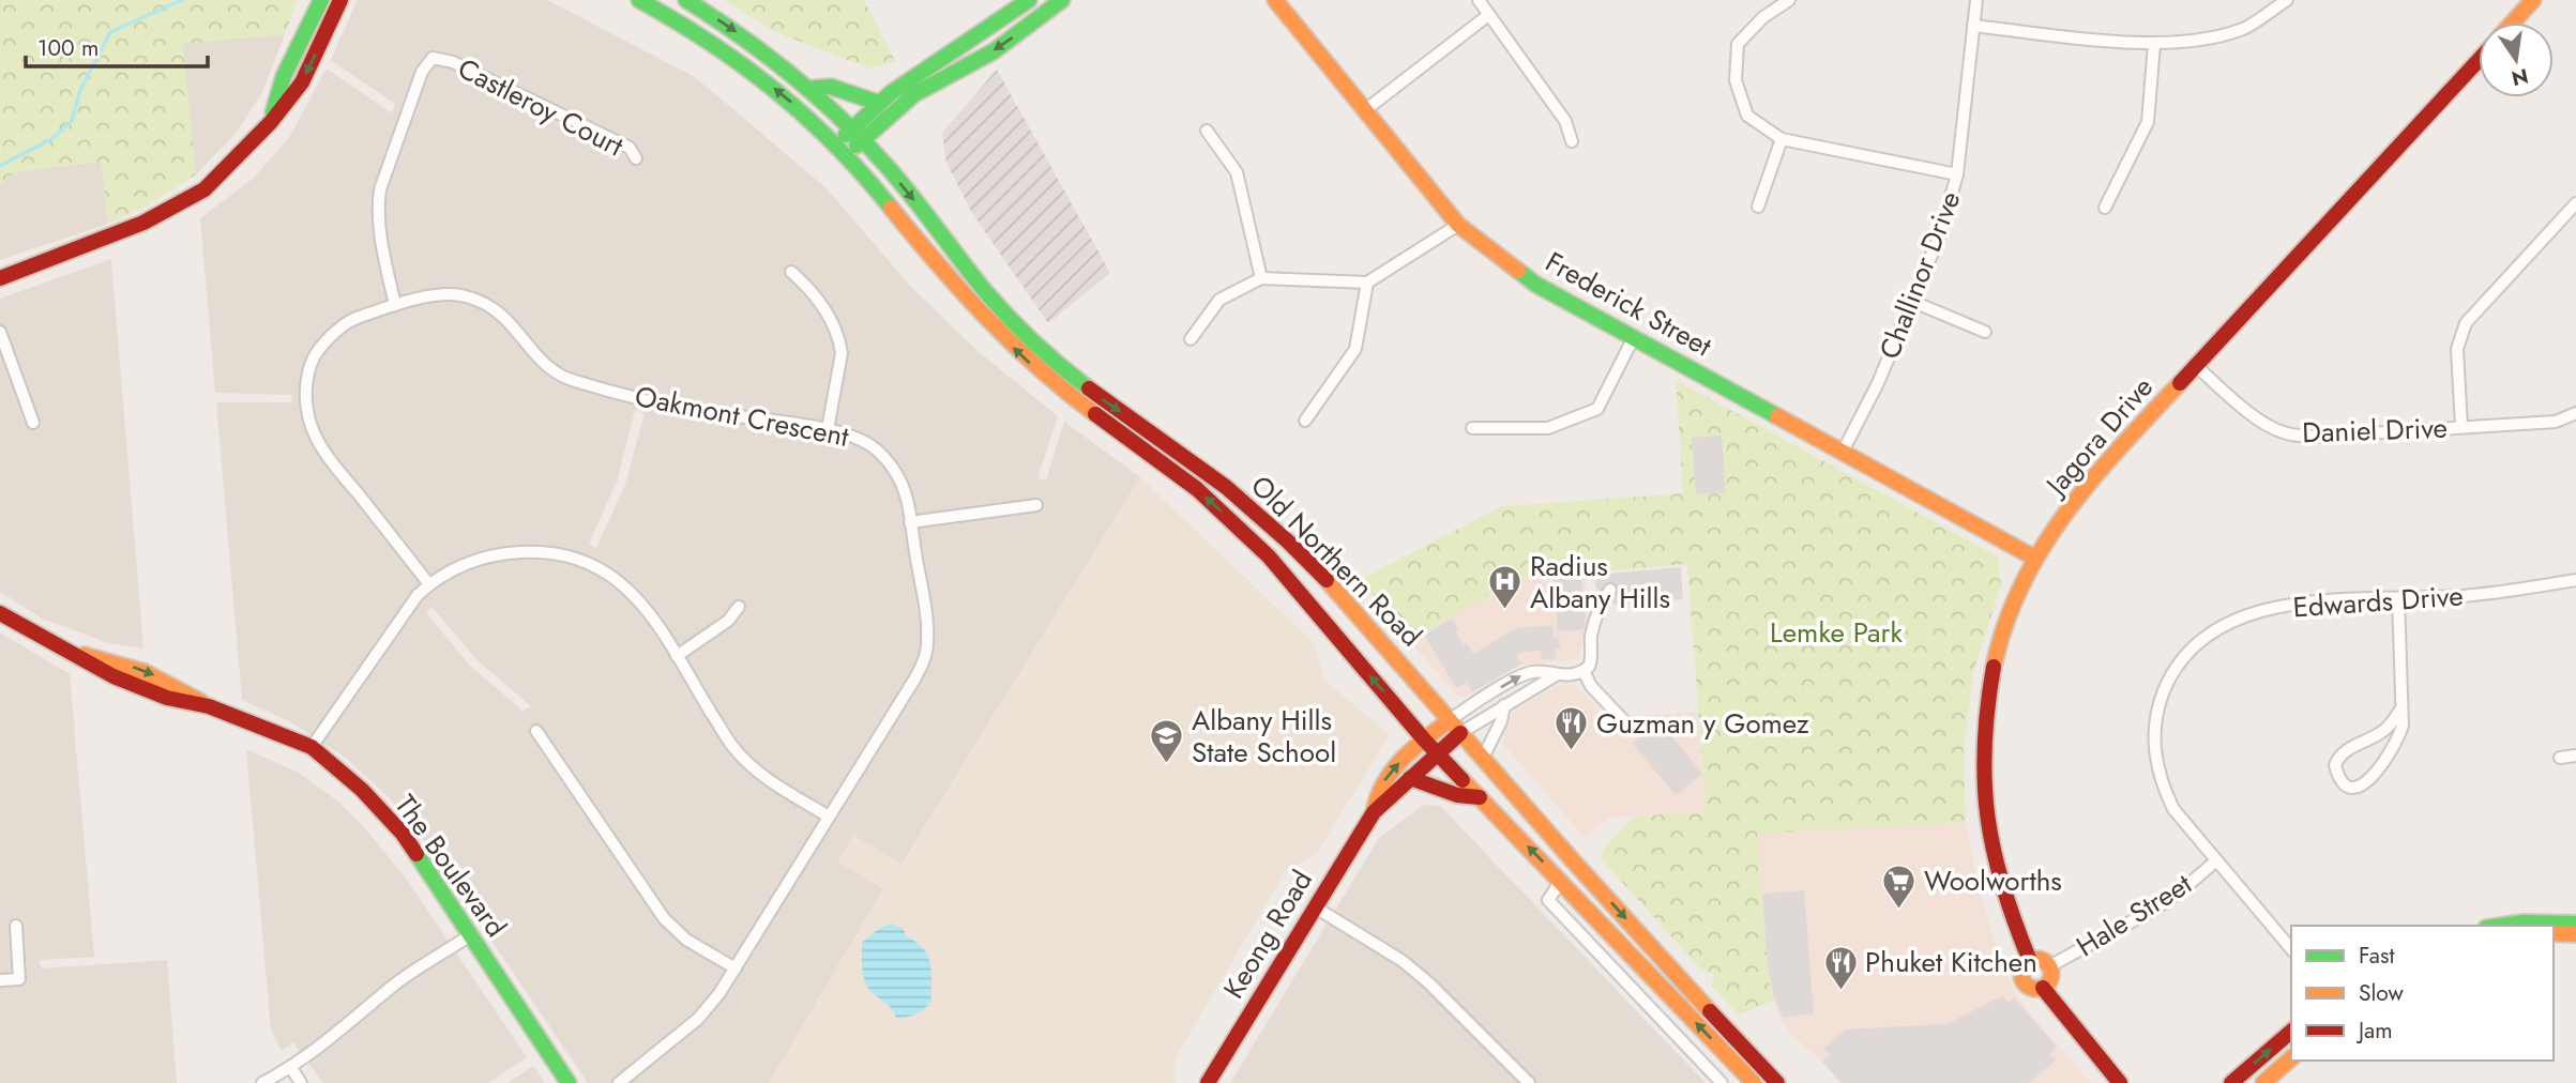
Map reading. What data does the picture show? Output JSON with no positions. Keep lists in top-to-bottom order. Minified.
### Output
{"streets":{"main road":["Frederick Street","Jagora Drive","Old Northern Road","The Boulevard","Keong Road"],"street":["Castleroy Court","Challinor Drive","Oakmont Crescent","Daniel Drive","Edwards Drive","Hale Street"]},"crossings":[["Castleroy Court","Oakmont Crescent"],["Challinor Drive","Frederick Street"],["Frederick Street","Jagora Drive"],["Daniel Drive","Jagora Drive"],["Jagora Drive","Hale Street"],["Old Northern Road","Keong Road"],["Edwards Drive","Hale Street"]],"parks":["Lemke Park"],"places":{"hospital":["Radius Albany Hills"],"restaurant":["Guzman y Gomez","Phuket Kitchen"],"school or university":["Albany Hills State School"],"supermarket":["Woolworths"]},"legend":["Fast","Slow","Jam"],"scale_bar":"100 m","north":"bottom"}
